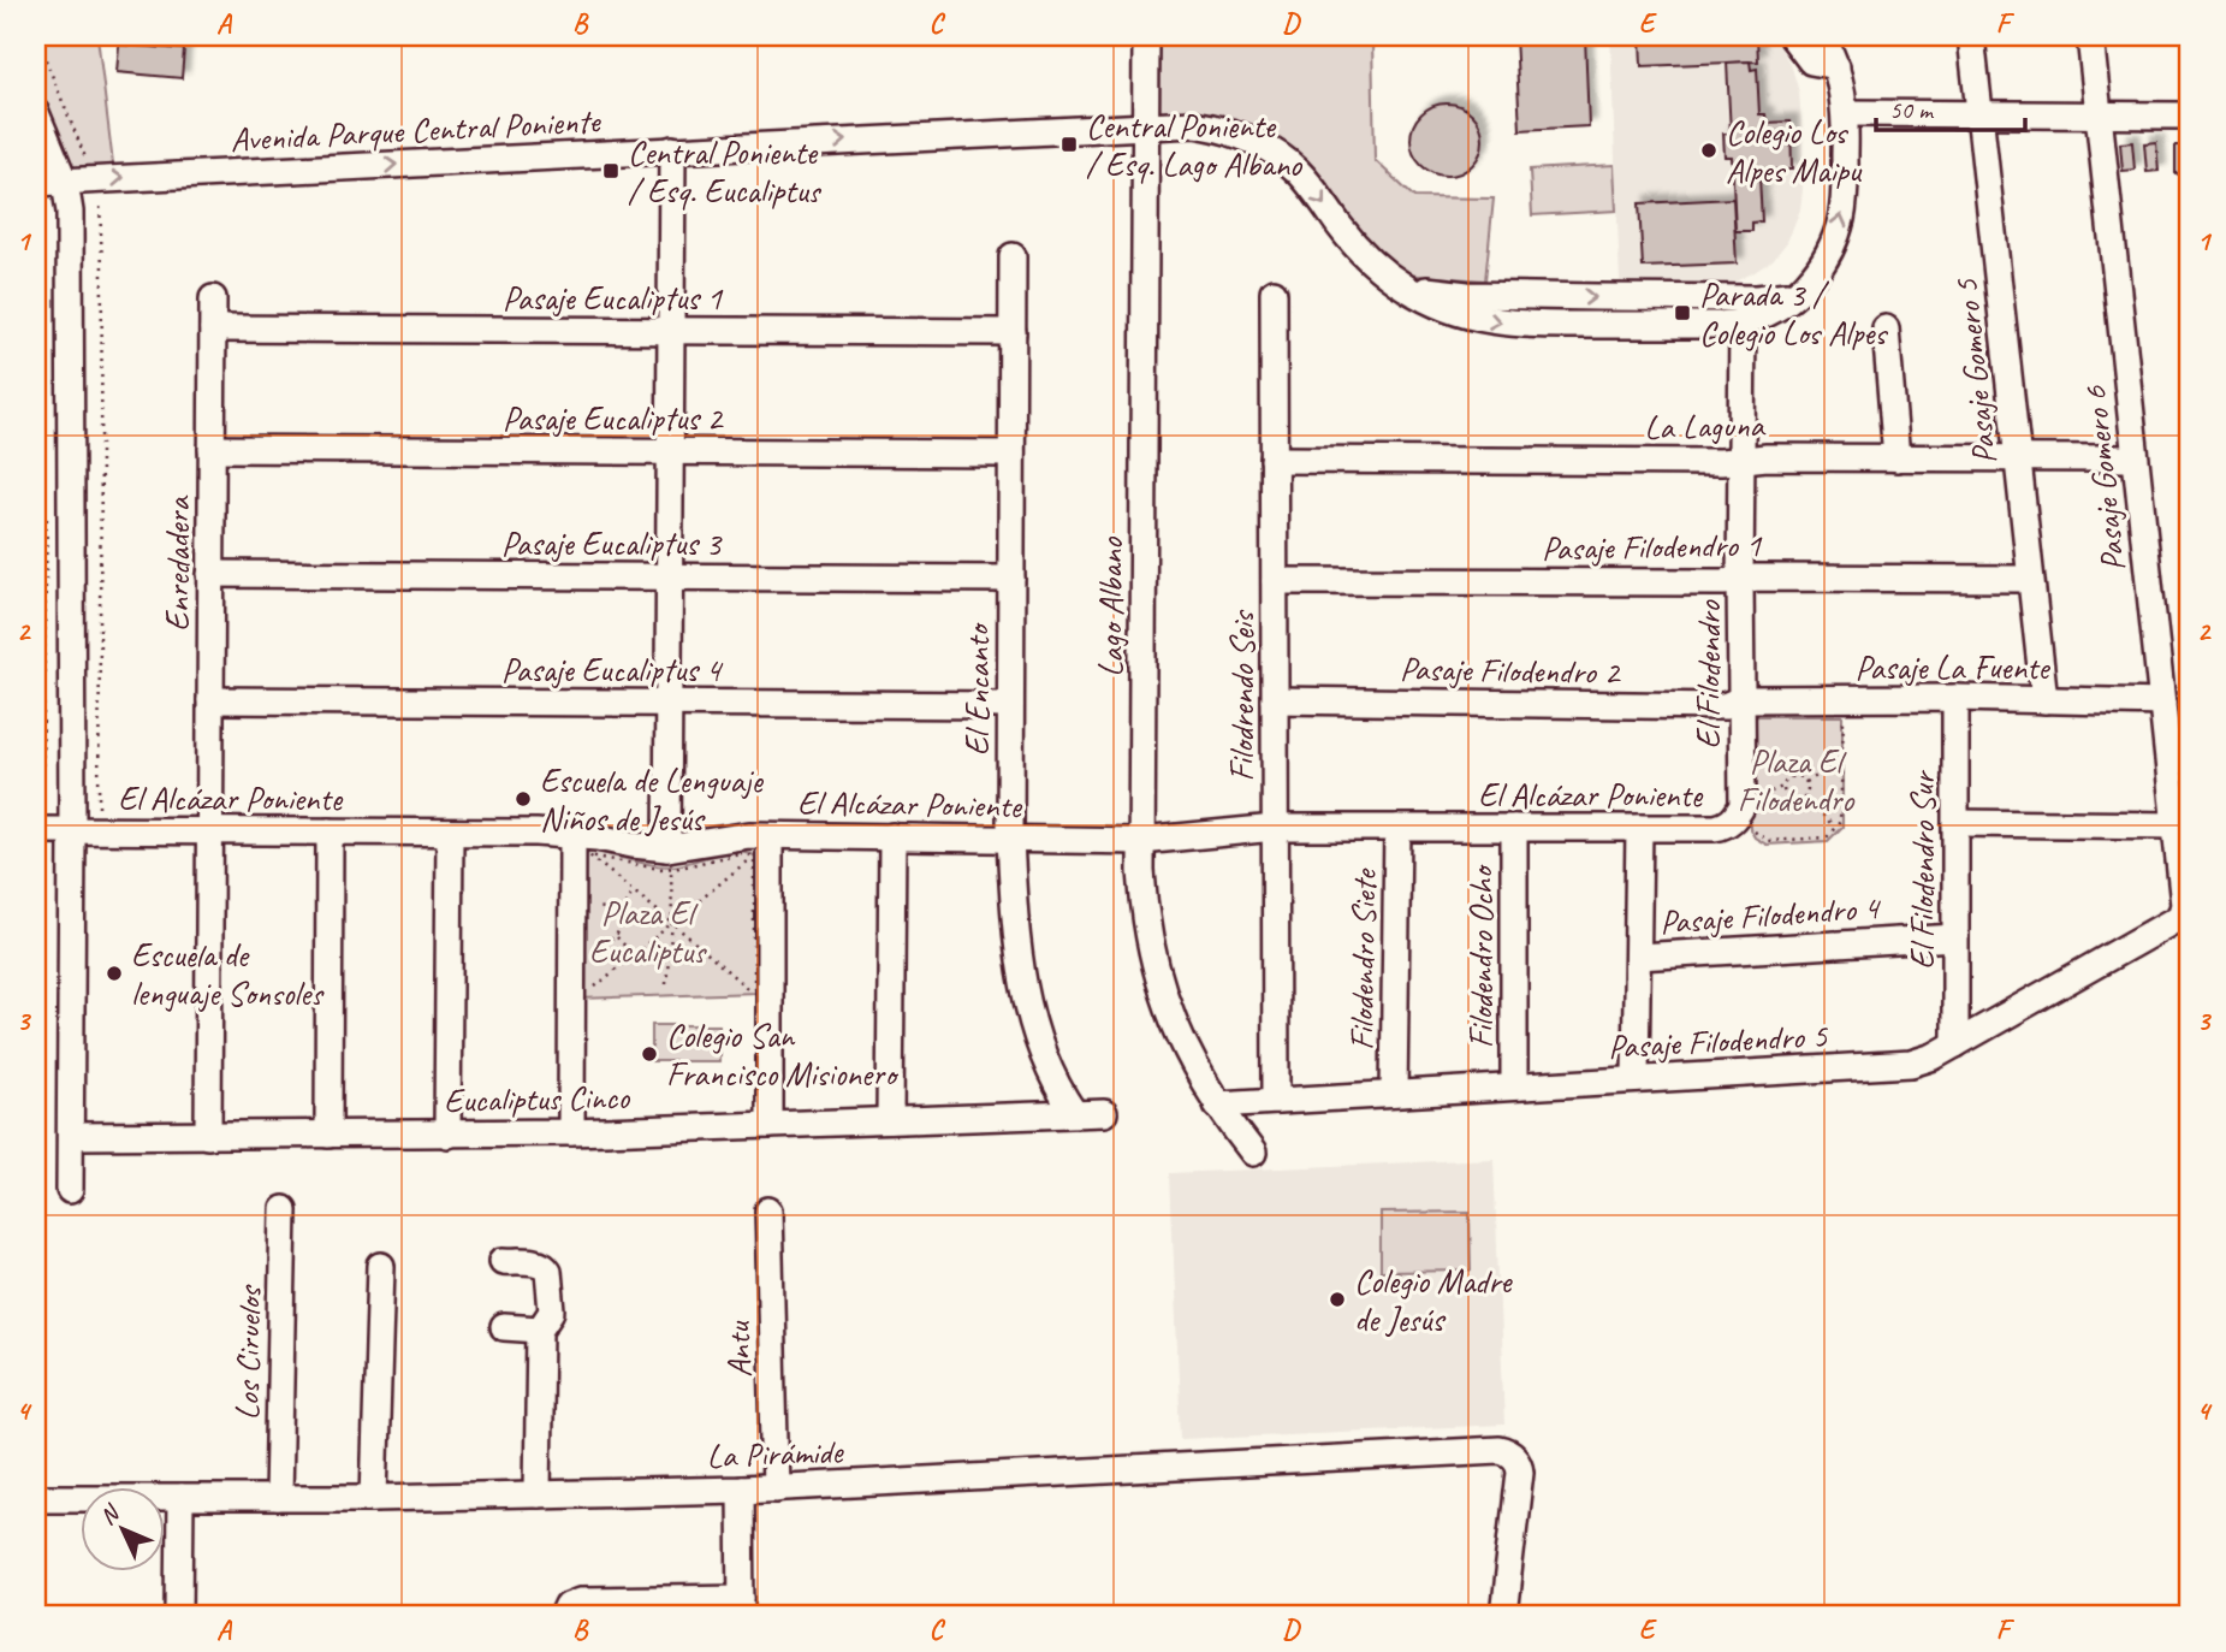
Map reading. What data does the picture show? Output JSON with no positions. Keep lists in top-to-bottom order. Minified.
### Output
{"streets":{"street":["Avenida Parque Central Poniente","Pasaje Eucaliptus 1","Pasaje Gomero 5","Pasaje Eucaliptus 2","La Laguna","Pasaje Gomero 6","Pasaje Eucaliptus 3","Pasaje Filodendro 1","Enredadera","Lago Albano","Pasaje La Fuente","Pasaje Eucaliptus 4","Pasaje Filodendro 2","El Filodendro","El Encanto","Filodrendo Seis","El Alcázar Poniente","El Filodendro Sur","Pasaje Filodendro 4","Filodendro Ocho","Filodendro Siete","Pasaje Filodendro 5","Eucaliptus Cinco","Antu","Los Ciruelos","La Pirámide"]},"crossings":[["Avenida Parque Central Poniente","Lago Albano"],["Avenida Parque Central Poniente","El Filodendro"],["Pasaje Eucaliptus 1","Enredadera"],["Pasaje Eucaliptus 1","El Encanto"],["Pasaje Gomero 5","La Laguna"],["Pasaje Gomero 5","Pasaje Filodendro 1"],["Pasaje Gomero 5","Pasaje La Fuente"],["Pasaje Eucaliptus 2","Enredadera"],["Pasaje Eucaliptus 2","El Encanto"],["La Laguna","Pasaje Gomero 6"],["La Laguna","El Filodendro"],["La Laguna","Filodrendo Seis"],["Pasaje Gomero 6","Pasaje La Fuente"],["Pasaje Gomero 6","Pasaje Filodendro 5"],["Pasaje Eucaliptus 3","Enredadera"],["Pasaje Eucaliptus 3","El Encanto"],["Pasaje Filodendro 1","El Filodendro"],["Pasaje Filodendro 1","Filodrendo Seis"],["Enredadera","Pasaje Eucaliptus 4"],["Enredadera","El Alcázar Poniente"],["Enredadera","Eucaliptus Cinco"],["Lago Albano","El Alcázar Poniente"],["Lago Albano","Pasaje Filodendro 5"],["Pasaje La Fuente","Pasaje Filodendro 2"],["Pasaje La Fuente","El Filodendro"],["Pasaje La Fuente","El Filodendro Sur"],["Pasaje Eucaliptus 4","El Encanto"],["Pasaje Filodendro 2","El Filodendro"],["Pasaje Filodendro 2","Filodrendo Seis"],["El Filodendro","El Alcázar Poniente"],["El Encanto","El Alcázar Poniente"],["El Encanto","Eucaliptus Cinco"],["Filodrendo Seis","El Alcázar Poniente"],["Filodrendo Seis","Pasaje Filodendro 5"],["El Alcázar Poniente","Filodendro Ocho"],["El Alcázar Poniente","Filodendro Siete"],["El Filodendro Sur","Pasaje Filodendro 4"],["El Filodendro Sur","Pasaje Filodendro 5"],["Filodendro Ocho","Pasaje Filodendro 5"],["Filodendro Siete","Pasaje Filodendro 5"],["Antu","La Pirámide"],["Los Ciruelos","La Pirámide"]],"one_way":["Avenida Parque Central Poniente"],"parks":["Plaza El Filodendro","Plaza El Eucaliptus"],"places":{"transit":["Central Poniente / Esq. Lago Albano","Central Poniente / Esq. Eucaliptus","Parada 3 / Colegio Los Alpes"],"other":["Colegio Los Alpes Maipu","Escuela de Lenguaje Niños de Jesús","Escuela de lenguaje Sonsoles","Colegio San Francisco Misionero","Colegio Madre de Jesús"]},"scale_bar":"50 m","north":"top left","grid":{"columns":["A","B","C","D","E","F"],"rows":["1","2","3","4"]}}
